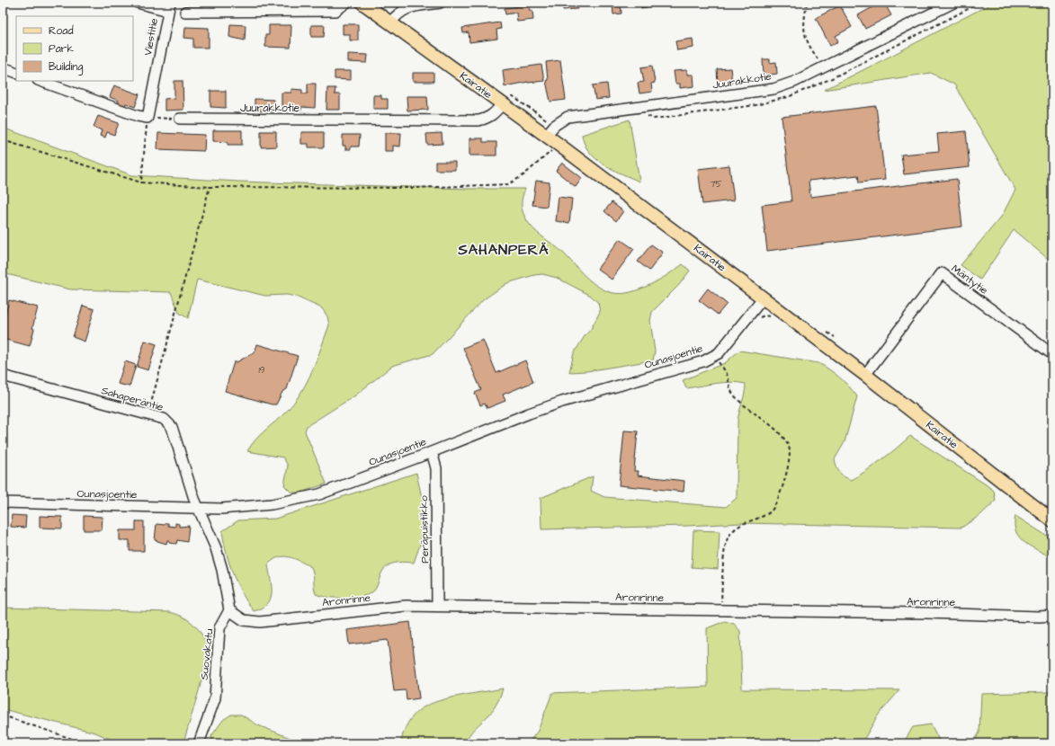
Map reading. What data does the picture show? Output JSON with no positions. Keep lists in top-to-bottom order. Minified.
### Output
{"streets":{"main road":["Kairatie"],"street":["Viestitie","Juurakkotie","Mäntytie","Ounasjoentie","Sahaperäntie","Peräpuistikko","Aronrinne","Suovakatu"]},"crossings":[["Juurakkotie","Kairatie"],["Kairatie","Mäntytie"],["Kairatie","Ounasjoentie"],["Ounasjoentie","Sahaperäntie"],["Ounasjoentie","Peräpuistikko"],["Peräpuistikko","Aronrinne"],["Aronrinne","Suovakatu"]],"districts":["SAHANPERÄ"],"house_numbers":["75","19"],"legend":["Road","Park","Building"]}
